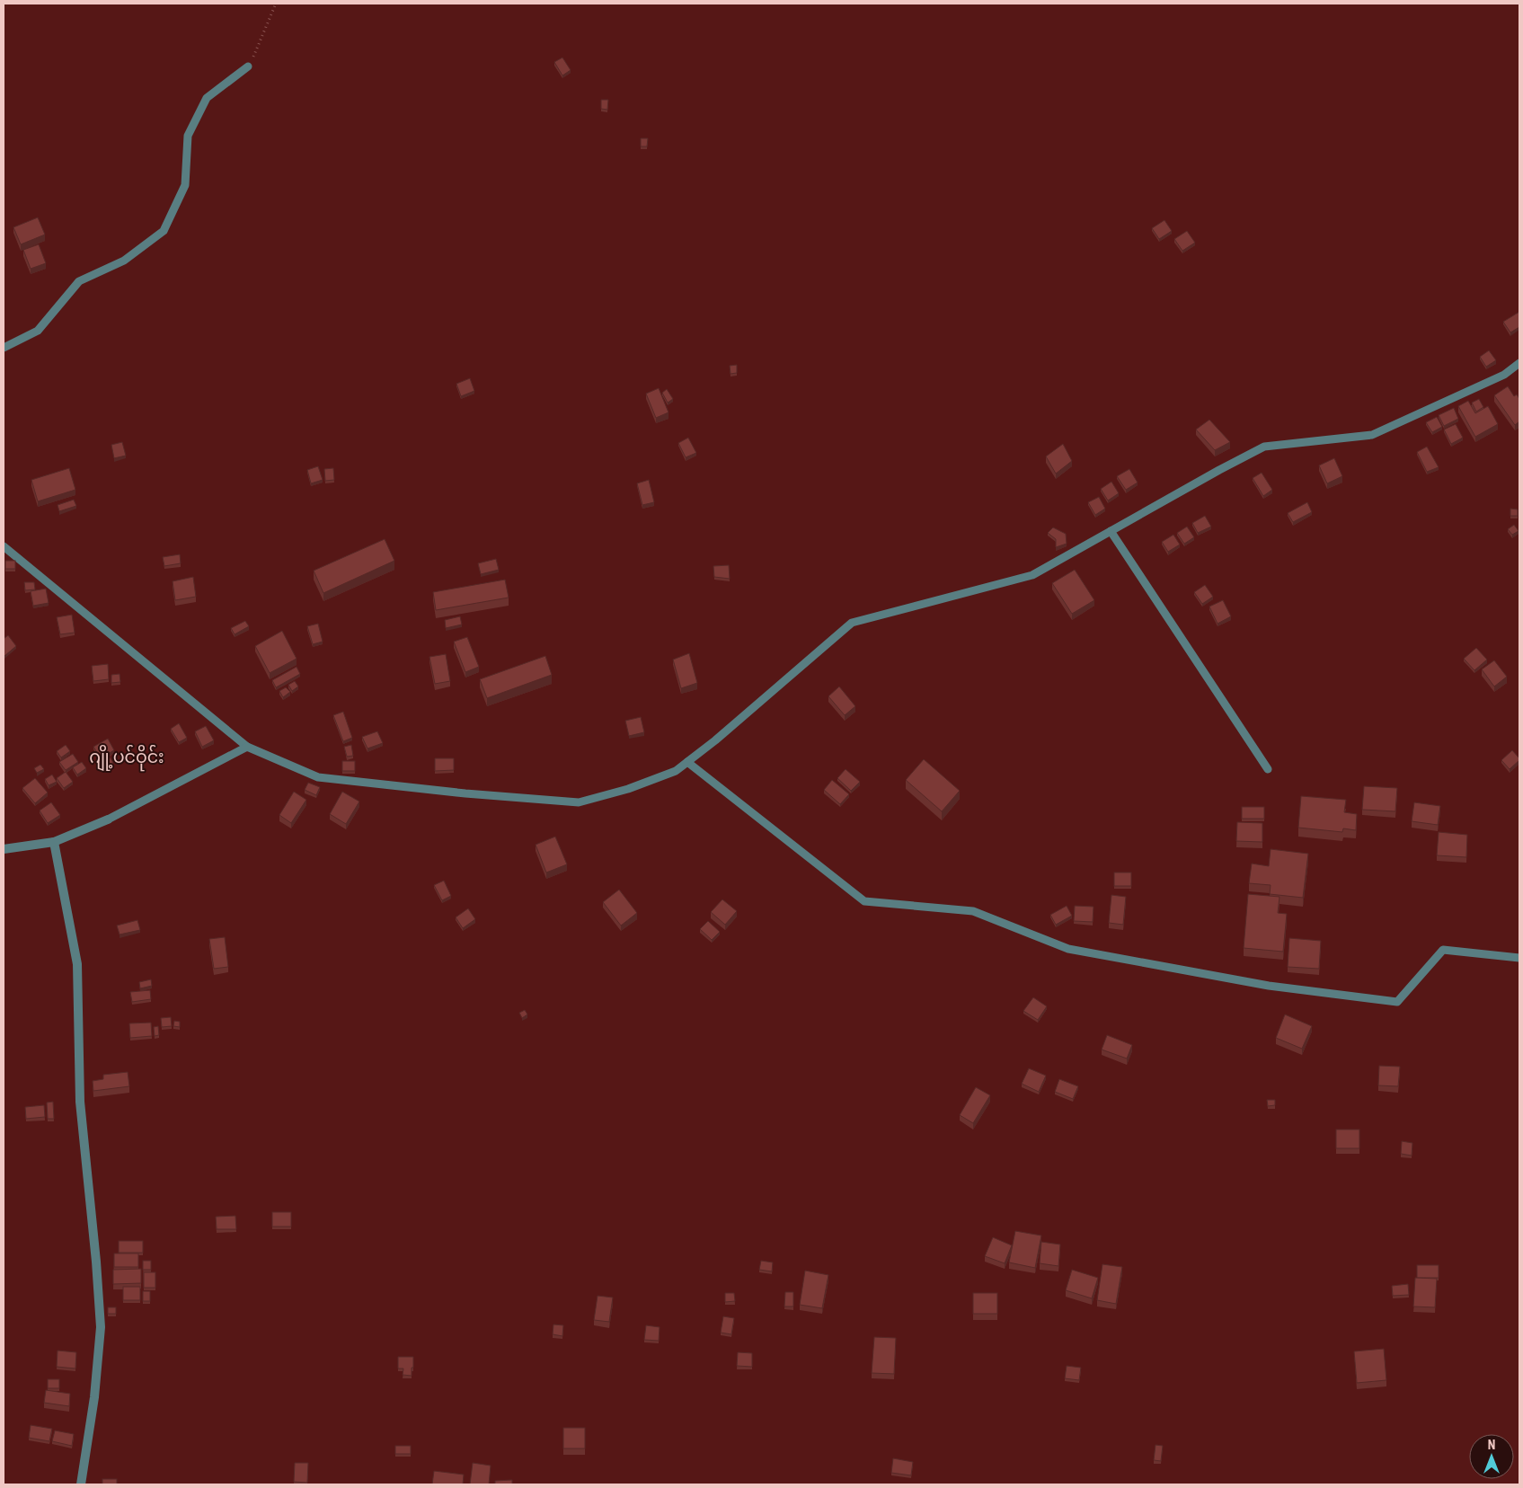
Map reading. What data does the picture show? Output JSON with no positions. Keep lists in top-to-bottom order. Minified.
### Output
{"districts":["ဂျို့ပင်ဝိုင်း"],"north":"top"}
